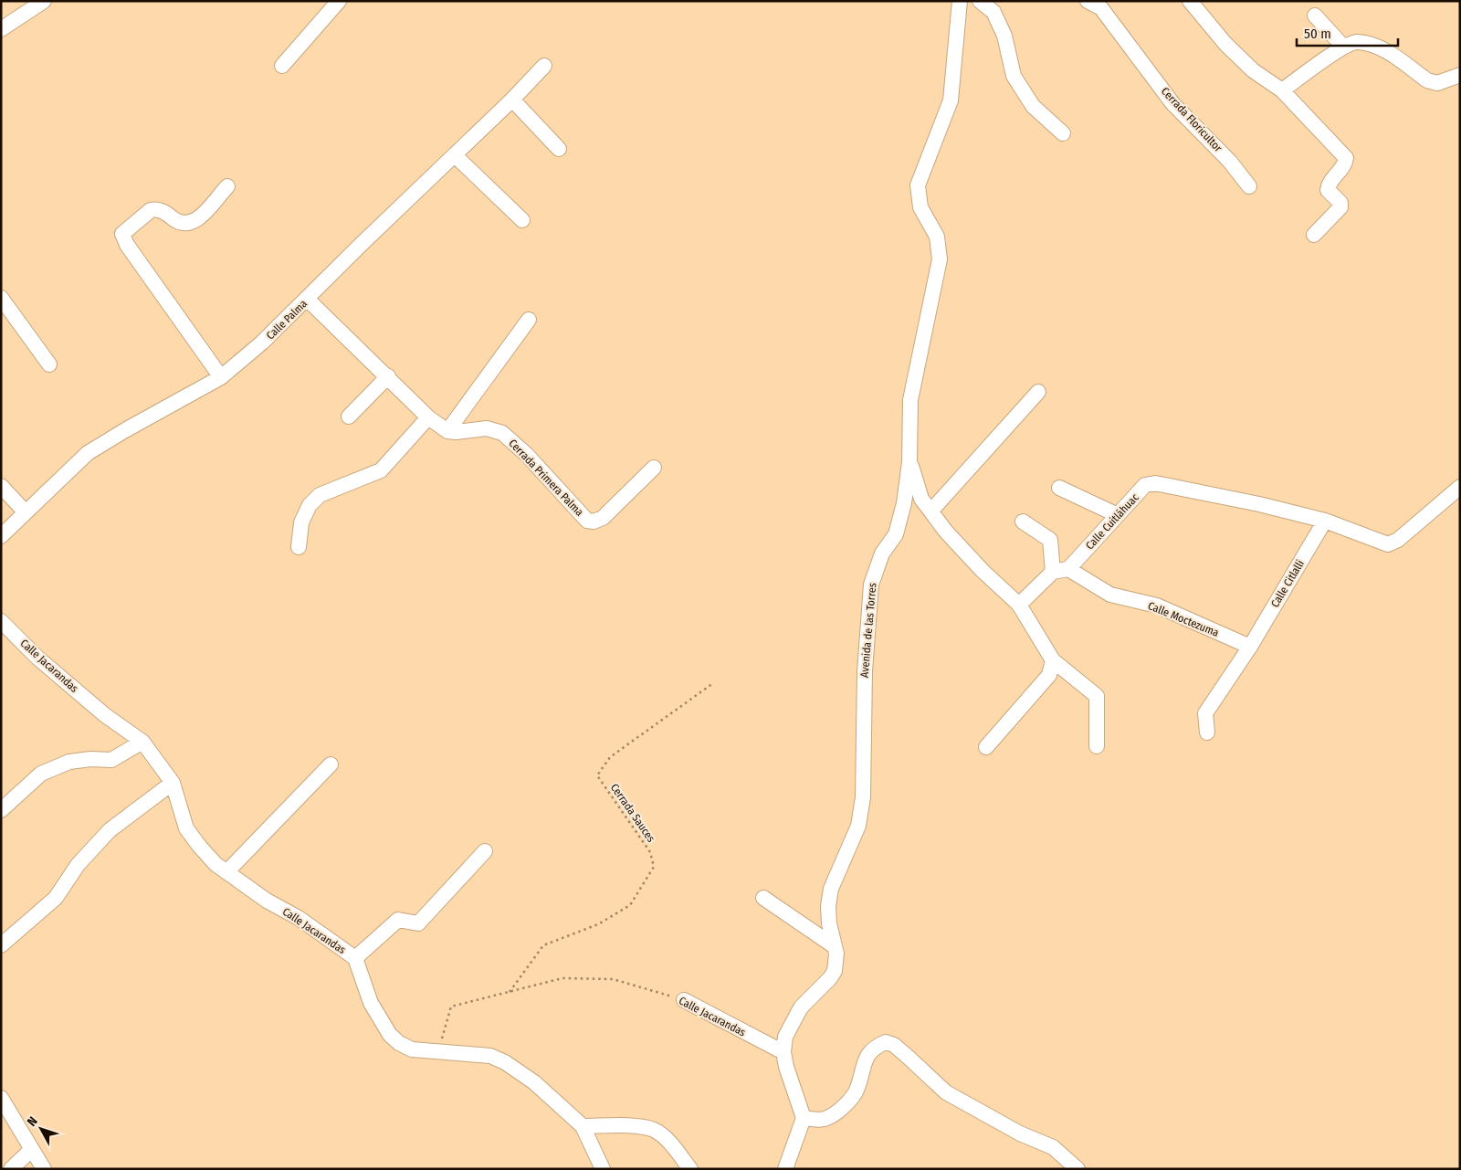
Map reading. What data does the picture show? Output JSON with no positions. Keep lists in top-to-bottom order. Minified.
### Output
{"streets":{"street":["Cerrada Floricultor","Calle Palma","Cerrada Primera Palma","Calle Cuitláhuac","Calle Citlalli","Calle Moctezuma","Avenida de las Torres","Calle Jacarandas"],"path":["Cerrada Sauces"]},"crossings":[["Calle Cuitláhuac","Calle Citlalli"],["Calle Cuitláhuac","Calle Moctezuma"],["Calle Citlalli","Calle Moctezuma"],["Avenida de las Torres","Calle Jacarandas"],["Calle Jacarandas","Cerrada Sauces"]],"scale_bar":"50 m","north":"top left"}
